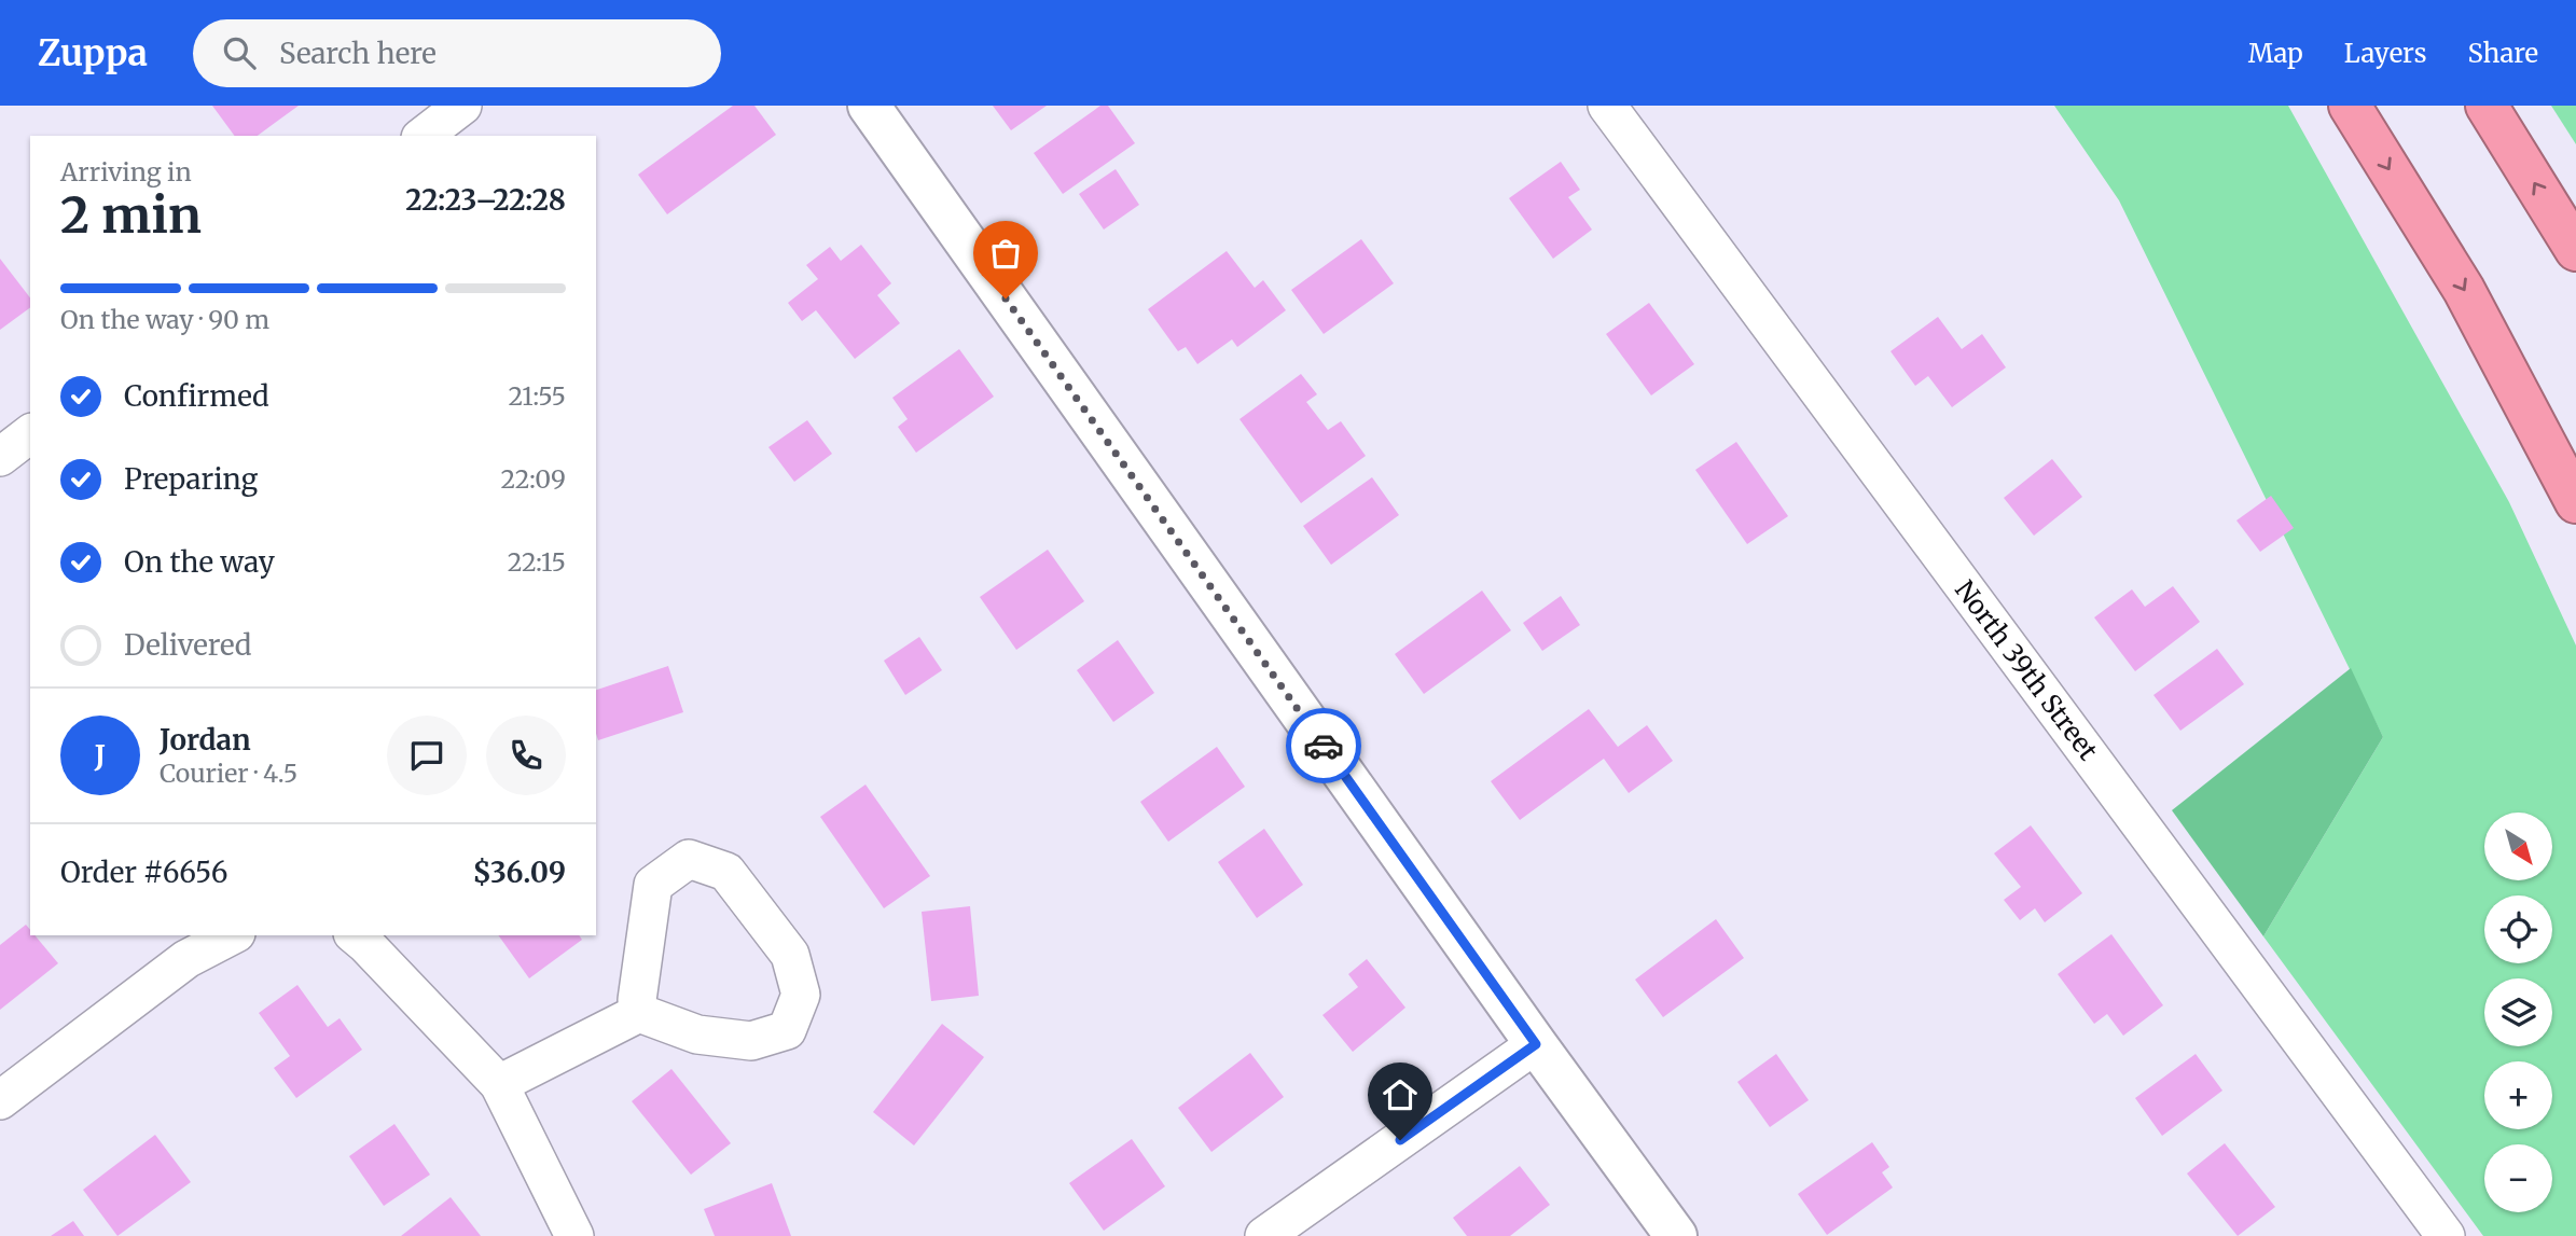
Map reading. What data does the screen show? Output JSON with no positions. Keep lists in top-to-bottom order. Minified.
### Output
{"streets":{"street":["North 39th Street"]},"north":"bottom right","page":{"header":"Zuppa","search":"Search here","nav":["Map","Layers","Share"],"heading":["2 min","Arriving in","22:23–22:28"],"panel":["Jordan","Courier · 4.5","Order #6656","$36.09"],"bar":"On the way · 90 m","list":[["Confirmed","21:55"],["Preparing","22:09"],["On the way","22:15"],"Delivered"],"round":"J","map_buttons":["+","−"]}}
